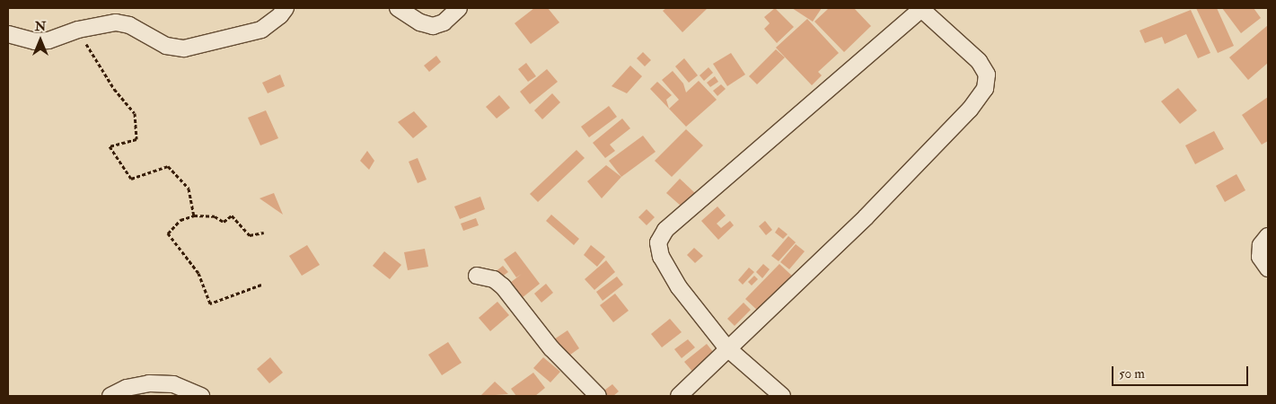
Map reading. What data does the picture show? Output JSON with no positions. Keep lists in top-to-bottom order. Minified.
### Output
{"scale_bar":"50 m","north":"top"}
